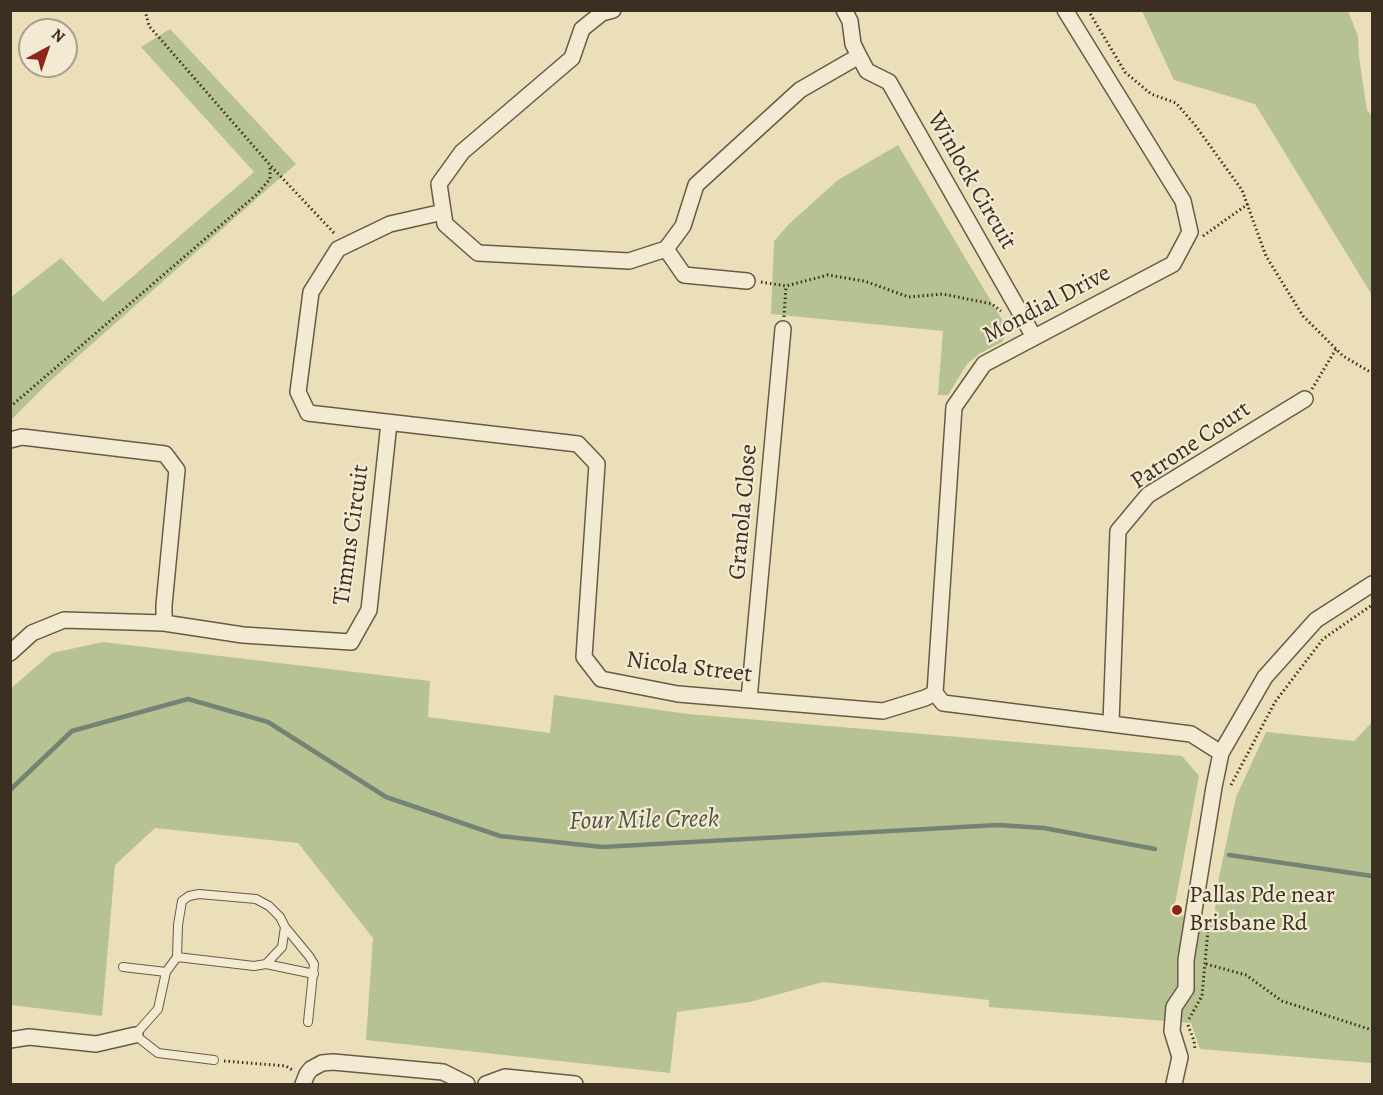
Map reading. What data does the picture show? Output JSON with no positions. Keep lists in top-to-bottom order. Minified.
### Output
{"streets":{"street":["Winlock Circuit","Mondial Drive","Patrone Court","Granola Close","Timms Circuit","Nicola Street"]},"crossings":[["Winlock Circuit","Mondial Drive"],["Mondial Drive","Nicola Street"],["Granola Close","Nicola Street"],["Timms Circuit","Nicola Street"]],"water":["Four Mile Creek"],"places":["Pallas Pde near Brisbane Rd"],"north":"top right"}
